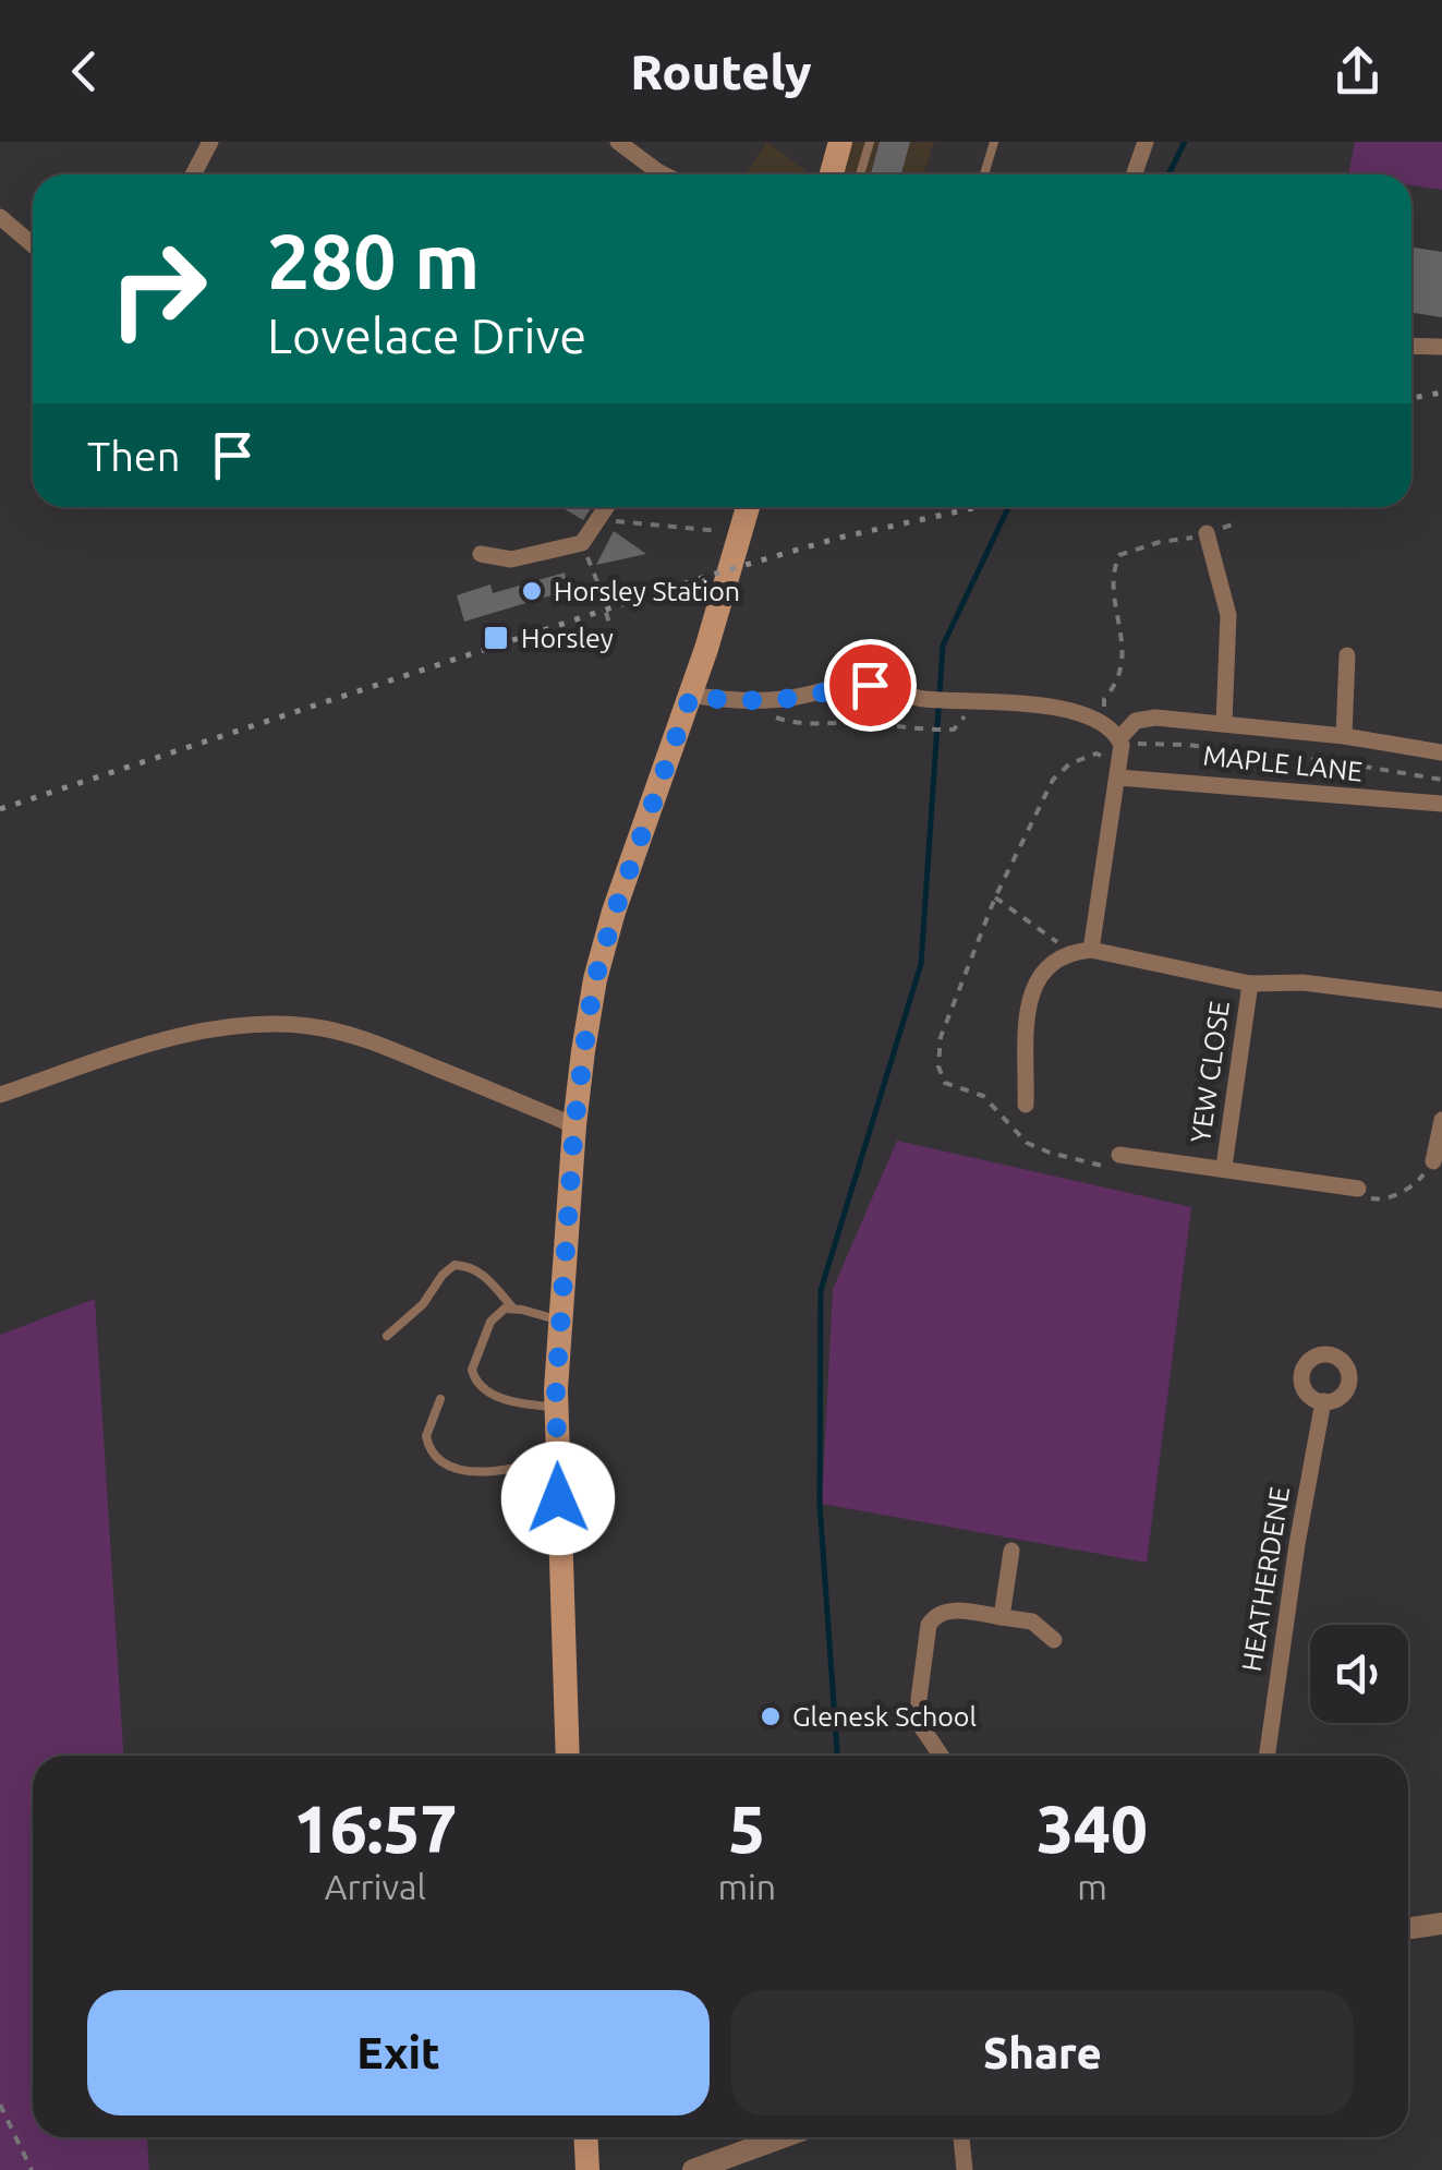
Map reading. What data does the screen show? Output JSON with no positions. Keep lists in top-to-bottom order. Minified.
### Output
{"streets":{"street":["MAPLE LANE","YEW CLOSE","HEATHERDENE"]},"places":{"other":["Horsley Station","Glenesk School"],"transit":["Horsley"]},"page":{"header":"Routely","turn":["280 m","Lovelace Drive"],"then":"Then","eta":["16:57","Arrival","5","min","340","m"],"buttons":["Exit","Share"]}}
